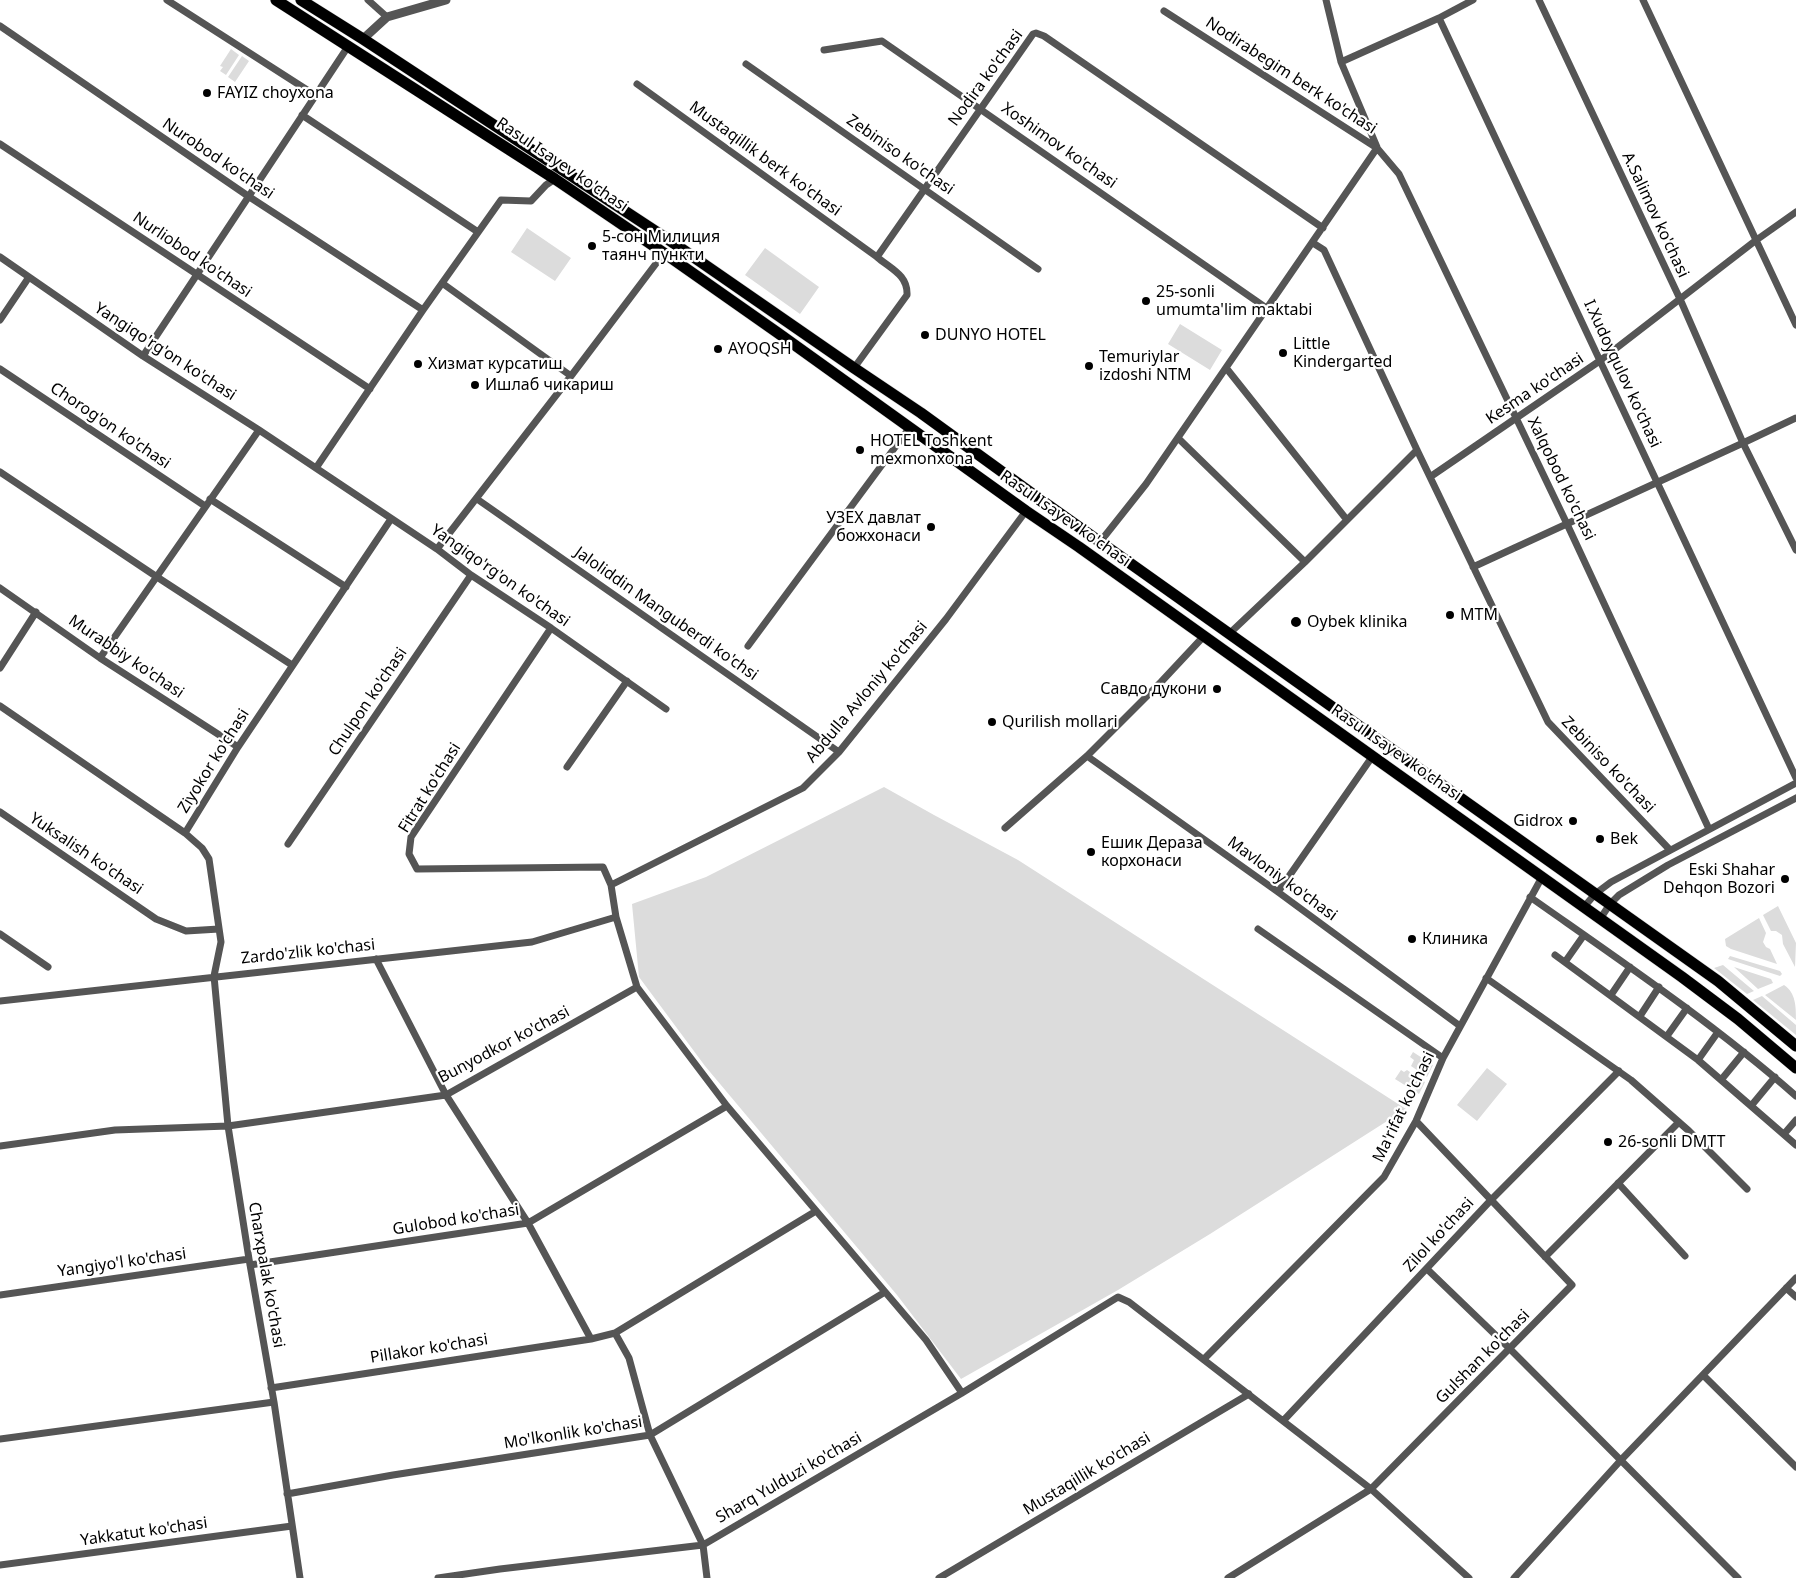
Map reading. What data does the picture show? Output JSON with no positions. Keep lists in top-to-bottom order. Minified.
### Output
{"streets":{"main road":["Rasul Isayev ko'chasi"],"street":["Nodirabegim berk ko'chasi","Nodira ko'chasi","Xoshimov ko'chasi","Zebiniso ko'chasi","Nurobod ko'chasi","Mustaqillik berk ko'chasi","A.Salimov ko'chasi","Nurliobod ko'chasi","Yangiqo'rg'on ko'chasi","I.Xudoyqulov ko'chasi","Kesma ko'chasi","Chorog'on ko'chasi","Xalqobod ko'chasi","Jaloliddin Manguberdi ko'chsi","Murabbiy ko'chasi","Abdulla Avloniy ko'chasi","Chulpon ko'chasi","Ziyokor ko'chasi","Fitrat ko'chasi","Yuksalish ko'chasi","Mavloniy ko'chasi","Zardo'zlik ko'chasi","Bunyodkor ko'chasi","Ma'rifat ko'chasi","Gulobod ko'chasi","Zilol ko'chasi","Yangiyo'l ko'chasi","Charxpalak ko'chasi","Pillakor ko'chasi","Gulshan ko'chasi","Mo'lkonlik ko'chasi","Mustaqillik ko'chasi","Sharq Yulduzi ko'chasi","Yakkatut ko'chasi"]},"crossings":[["Nodirabegim berk ko'chasi","Xalqobod ko'chasi"],["Nodira ko'chasi","Xoshimov ko'chasi"],["Nodira ko'chasi","Zebiniso ko'chasi"],["Nodira ko'chasi","Mustaqillik berk ko'chasi"],["Zebiniso ko'chasi","Kesma ko'chasi"],["Rasul Isayev ko'chasi","Abdulla Avloniy ko'chasi"],["Rasul Isayev ko'chasi","Ma'rifat ko'chasi"],["A.Salimov ko'chasi","Kesma ko'chasi"],["Yangiqo'rg'on ko'chasi","Chulpon ko'chasi"],["Yangiqo'rg'on ko'chasi","Ziyokor ko'chasi"],["Yangiqo'rg'on ko'chasi","Fitrat ko'chasi"],["I.Xudoyqulov ko'chasi","Kesma ko'chasi"],["Kesma ko'chasi","Xalqobod ko'chasi"],["Jaloliddin Manguberdi ko'chsi","Abdulla Avloniy ko'chasi"],["Murabbiy ko'chasi","Ziyokor ko'chasi"],["Abdulla Avloniy ko'chasi","Fitrat ko'chasi"],["Ziyokor ko'chasi","Charxpalak ko'chasi"],["Yuksalish ko'chasi","Charxpalak ko'chasi"],["Mavloniy ko'chasi","Ma'rifat ko'chasi"],["Zardo'zlik ko'chasi","Charxpalak ko'chasi"],["Bunyodkor ko'chasi","Charxpalak ko'chasi"],["Ma'rifat ko'chasi","Gulshan ko'chasi"],["Ma'rifat ko'chasi","Sharq Yulduzi ko'chasi"],["Gulobod ko'chasi","Yangiyo'l ko'chasi"],["Gulobod ko'chasi","Charxpalak ko'chasi"],["Zilol ko'chasi","Gulshan ko'chasi"],["Yangiyo'l ko'chasi","Charxpalak ko'chasi"],["Charxpalak ko'chasi","Pillakor ko'chasi"],["Charxpalak ko'chasi","Mo'lkonlik ko'chasi"],["Charxpalak ko'chasi","Yakkatut ko'chasi"]],"places":["FAYIZ choyxona","5-сон Милиция таянч пункти","25-sonli umumta'lim maktabi","DUNYO HOTEL","AYOQSH","Little Kindergarted","Хизмат курсатиш","Temuriylar izdoshi NTM","Ишлаб чикариш","HOTEL Toshkent mexmonxona","УЗЕХ давлат божхонаси","MTM","Oybek klinika","Савдо дукони","Qurilish mollari","Gidrox","Bek","Ешик Дераза корхонаси","Eski Shahar Dehqon Bozori","Клиника","26-sonli DMTT"]}
